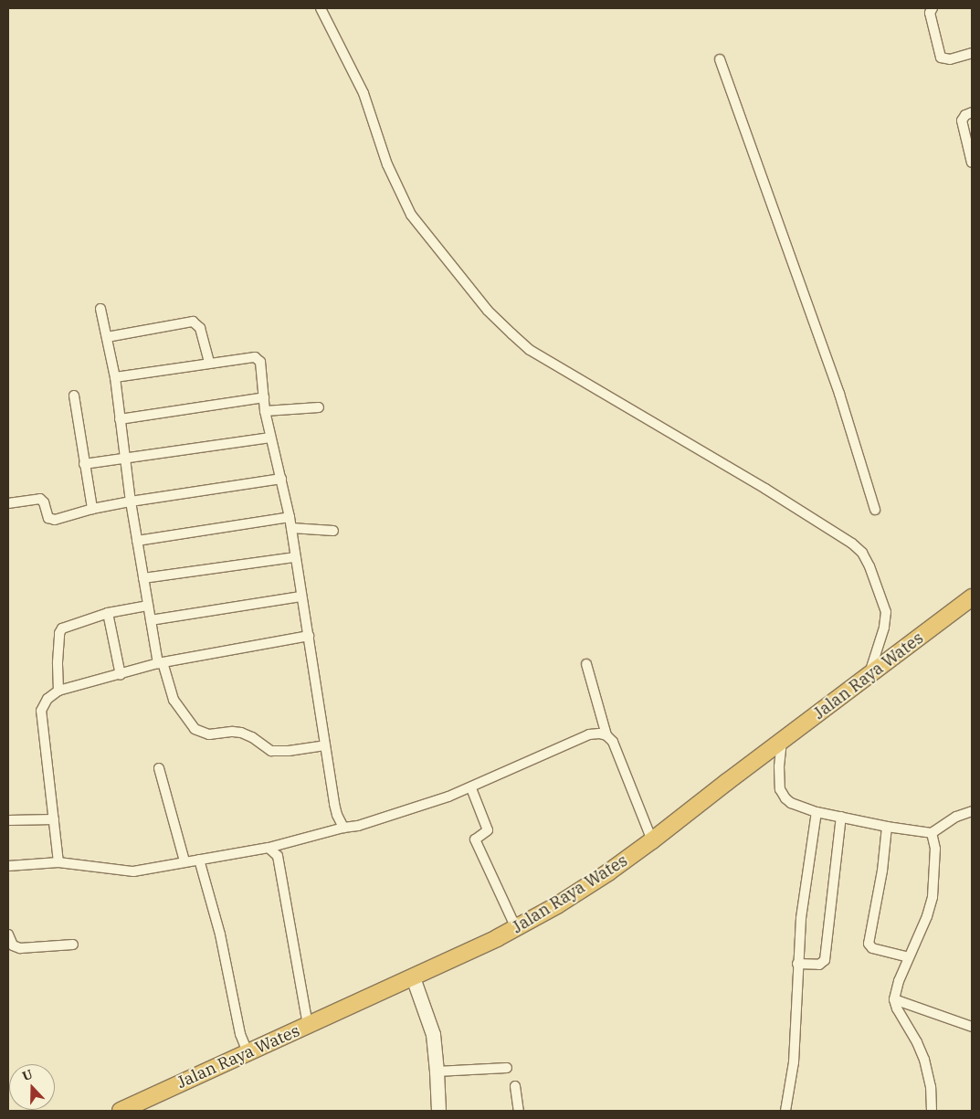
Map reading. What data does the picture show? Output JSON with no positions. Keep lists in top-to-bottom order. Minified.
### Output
{"streets":{"highway":["Jalan Raya Wates"]},"north":"top"}
